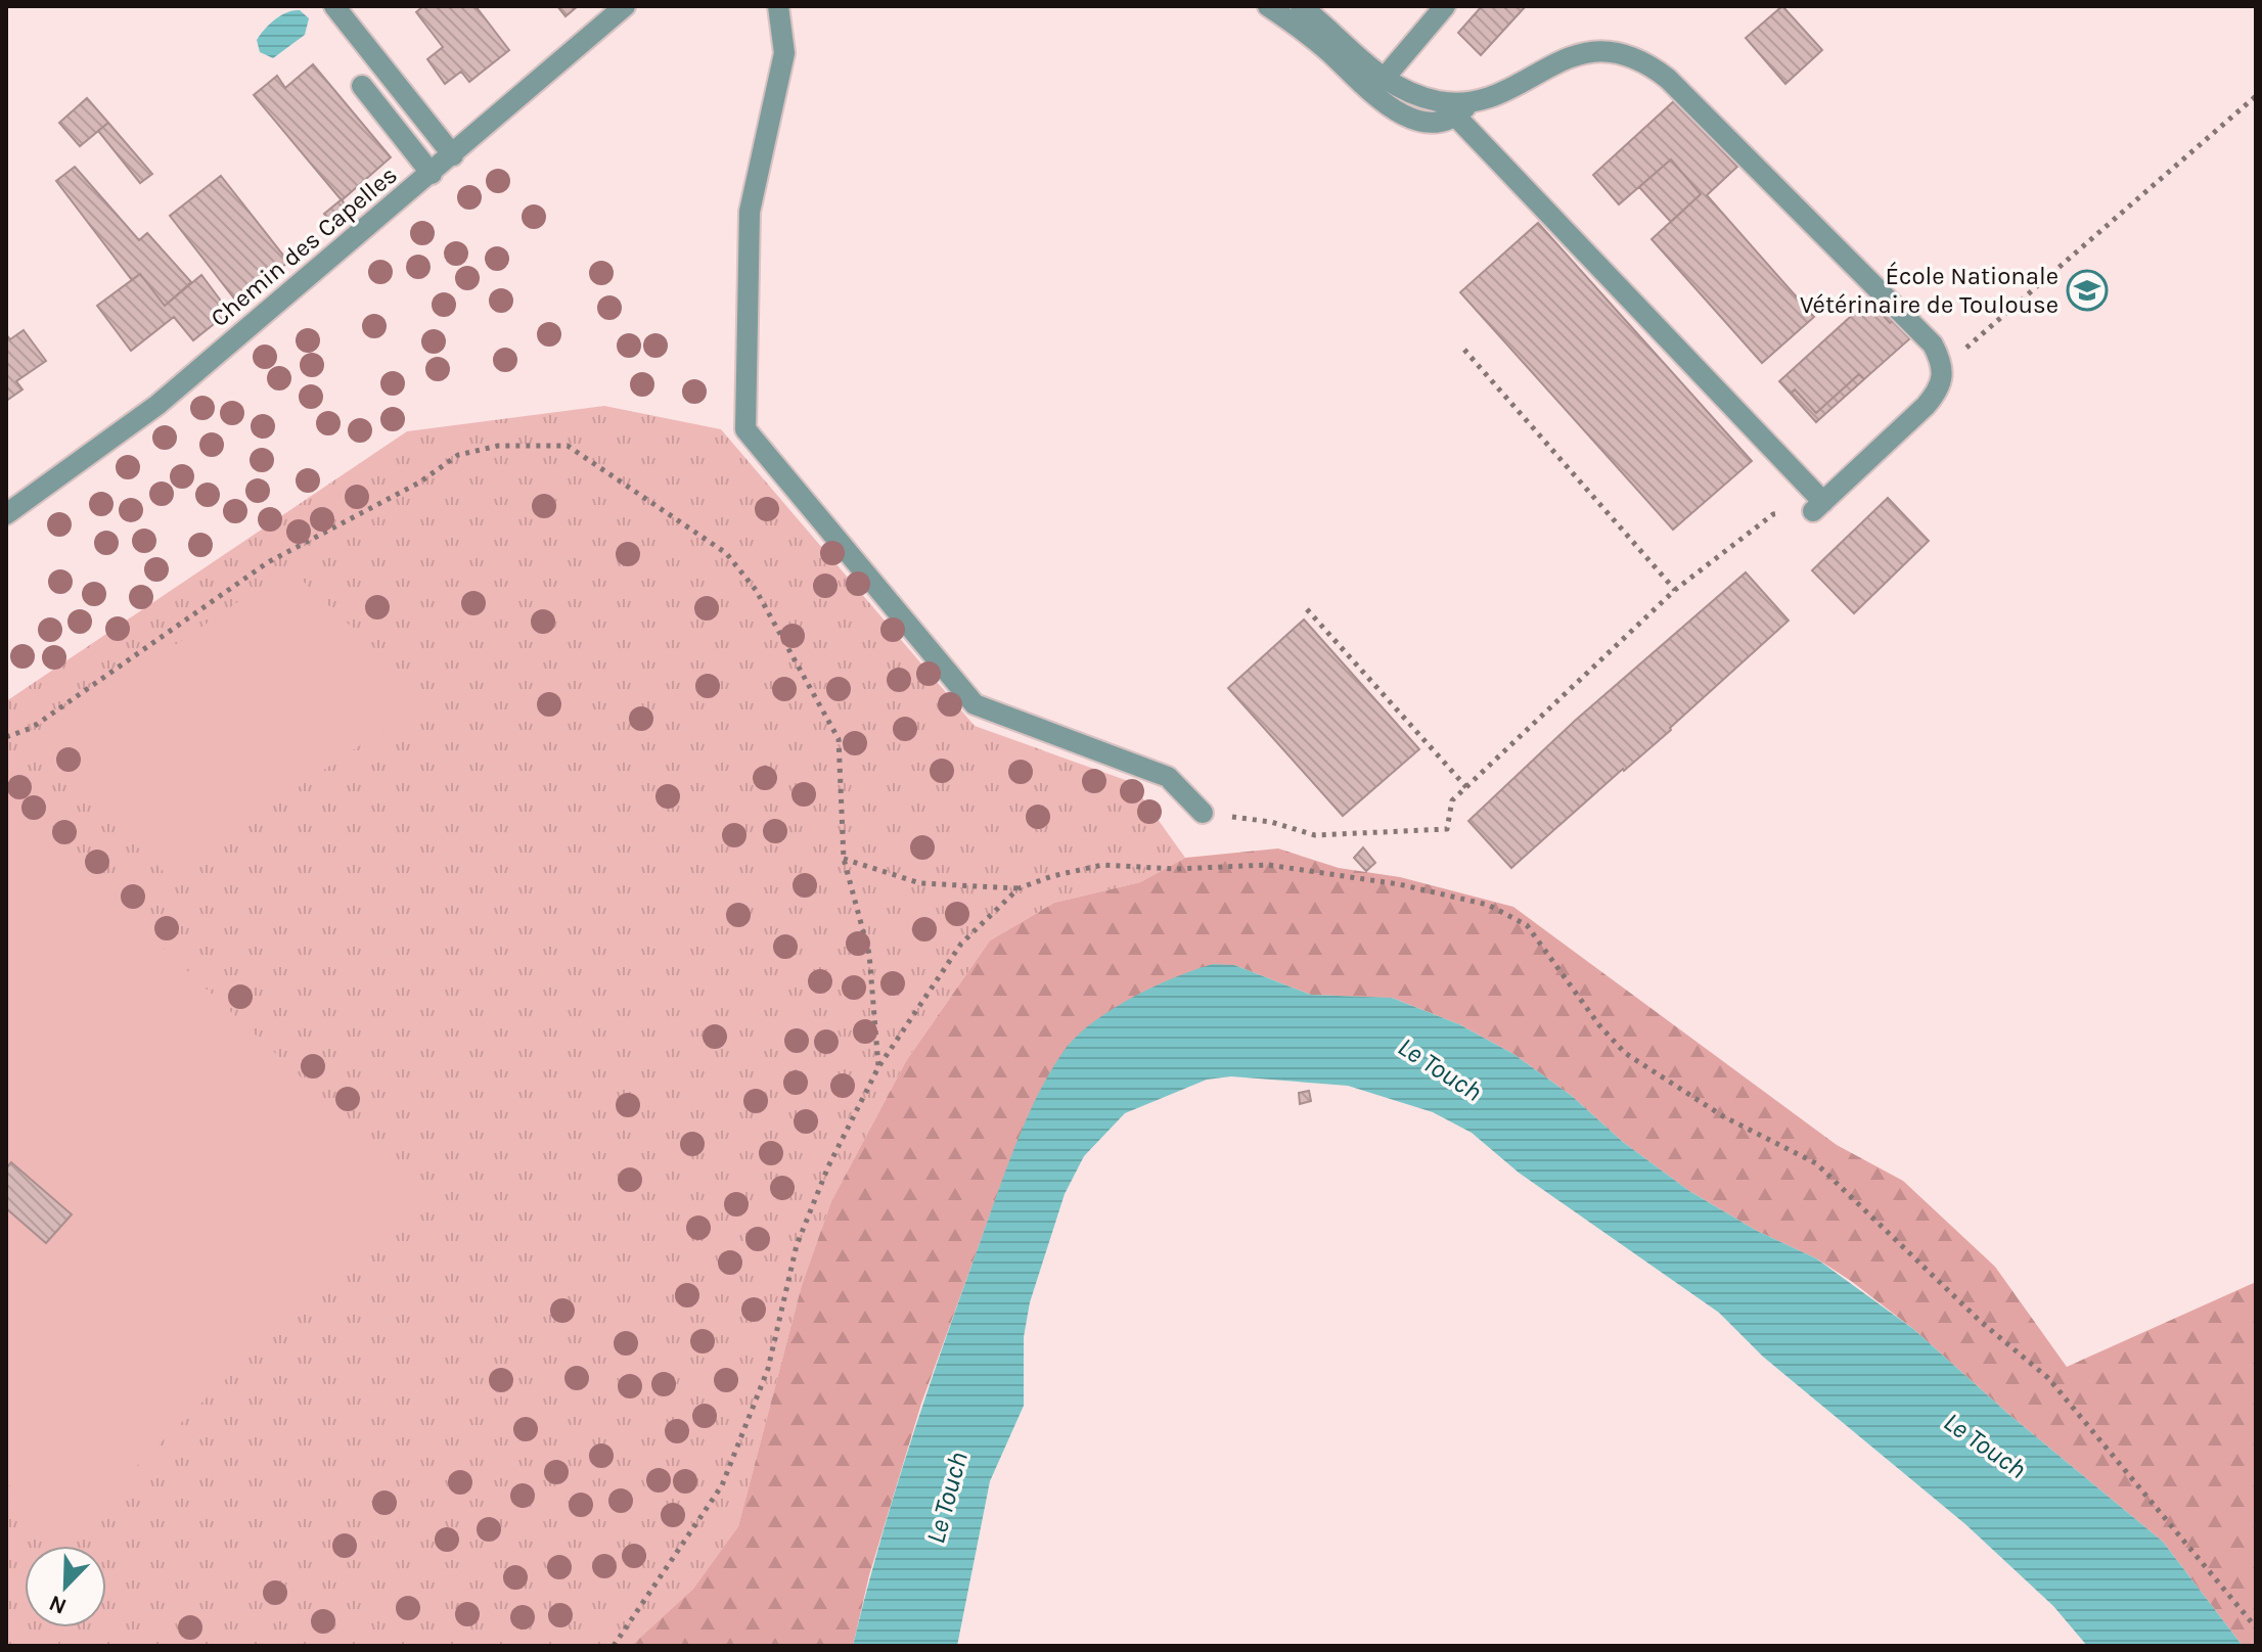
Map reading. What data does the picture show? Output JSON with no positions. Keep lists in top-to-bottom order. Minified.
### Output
{"streets":{"street":["Chemin des Capelles"]},"water":["Le Touch"],"places":{"school or university":["École Nationale Vétérinaire de Toulouse"]},"north":"bottom left"}
